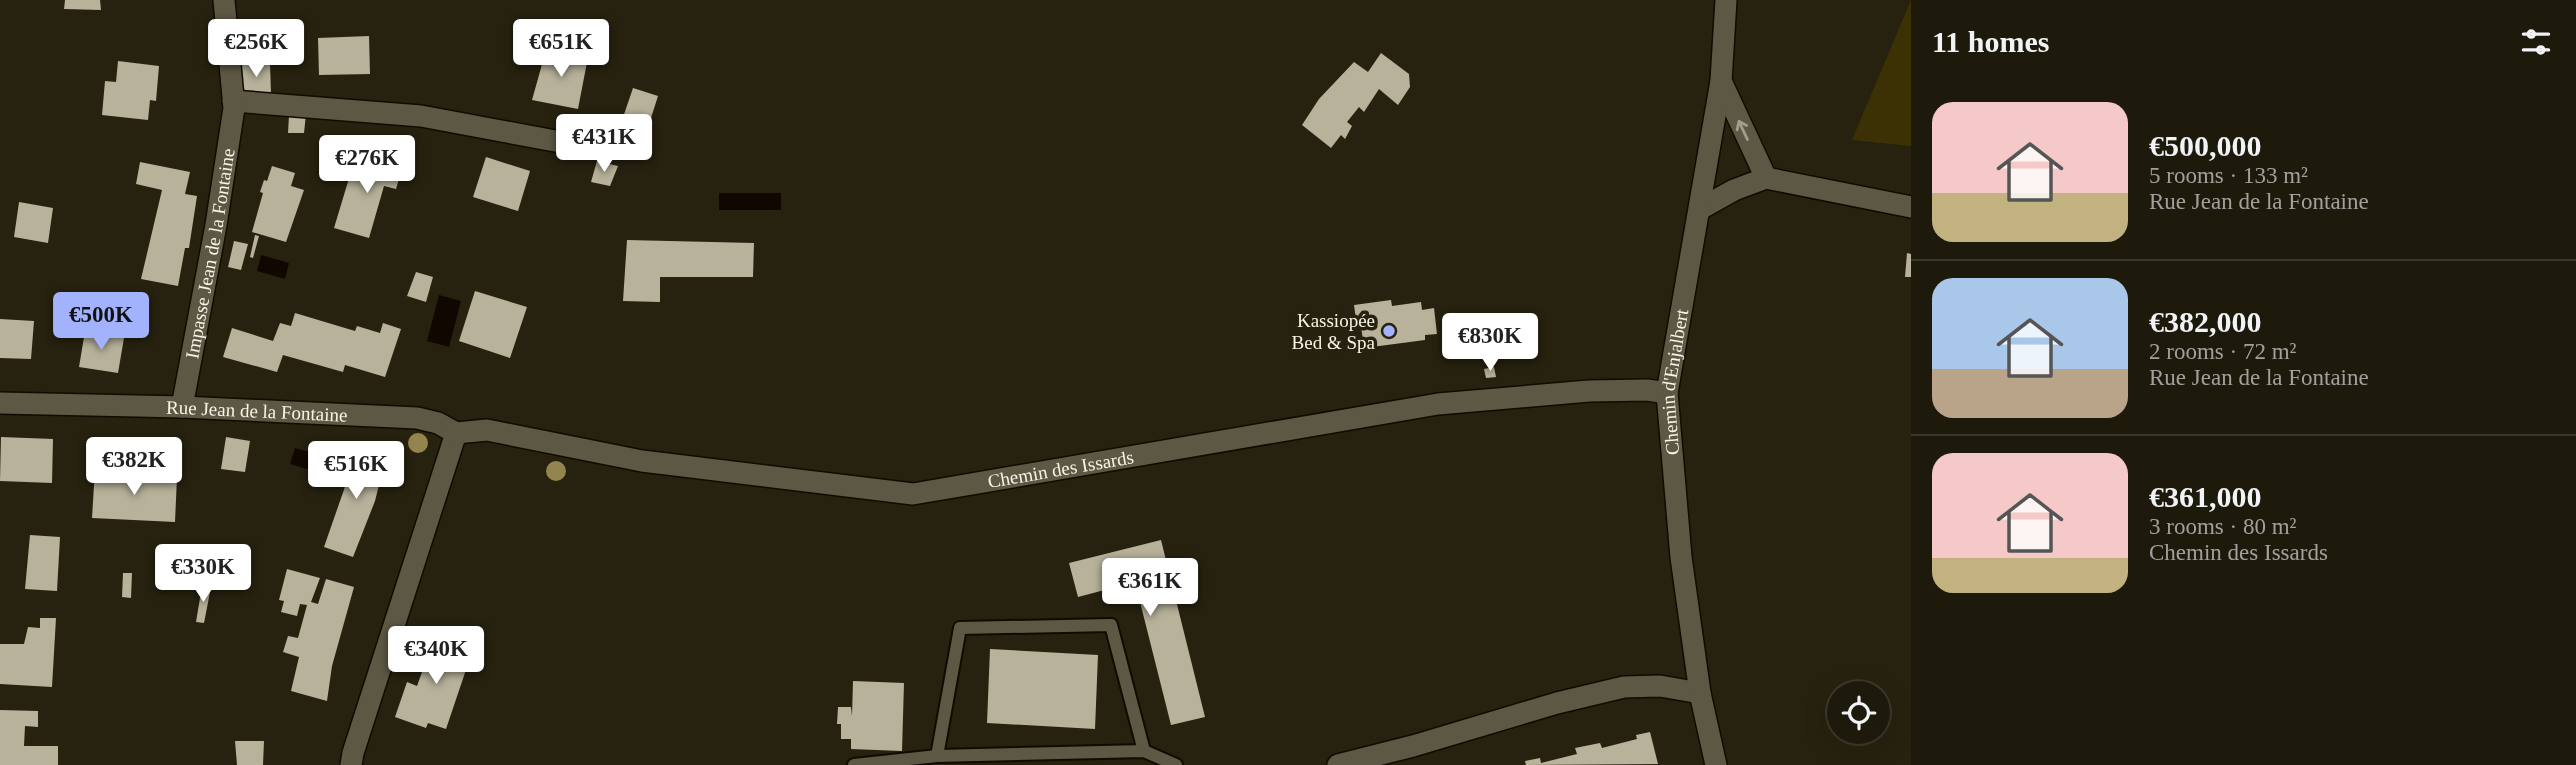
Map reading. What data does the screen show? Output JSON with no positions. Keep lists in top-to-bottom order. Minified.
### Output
{"streets":{"street":["Impasse Jean de la Fontaine","Chemin d'Enjalbert","Rue Jean de la Fontaine","Chemin des Issards"]},"crossings":[["Impasse Jean de la Fontaine","Rue Jean de la Fontaine"],["Chemin d'Enjalbert","Chemin des Issards"],["Rue Jean de la Fontaine","Chemin des Issards"]],"places":["Kassiopée Bed & Spa"],"page":{"heading":"11 homes","price":["€256K","€651K","€431K","€276K","€500K","€830K","€382K","€516K","€330K","€361K","€340K"],"list":[{"name":"€500,000","note":"5 rooms · 133 m² · Rue Jean de la Fontaine"},{"name":"€382,000","note":"2 rooms · 72 m² · Rue Jean de la Fontaine"},{"name":"€361,000","note":"3 rooms · 80 m² · Chemin des Issards"}]}}
